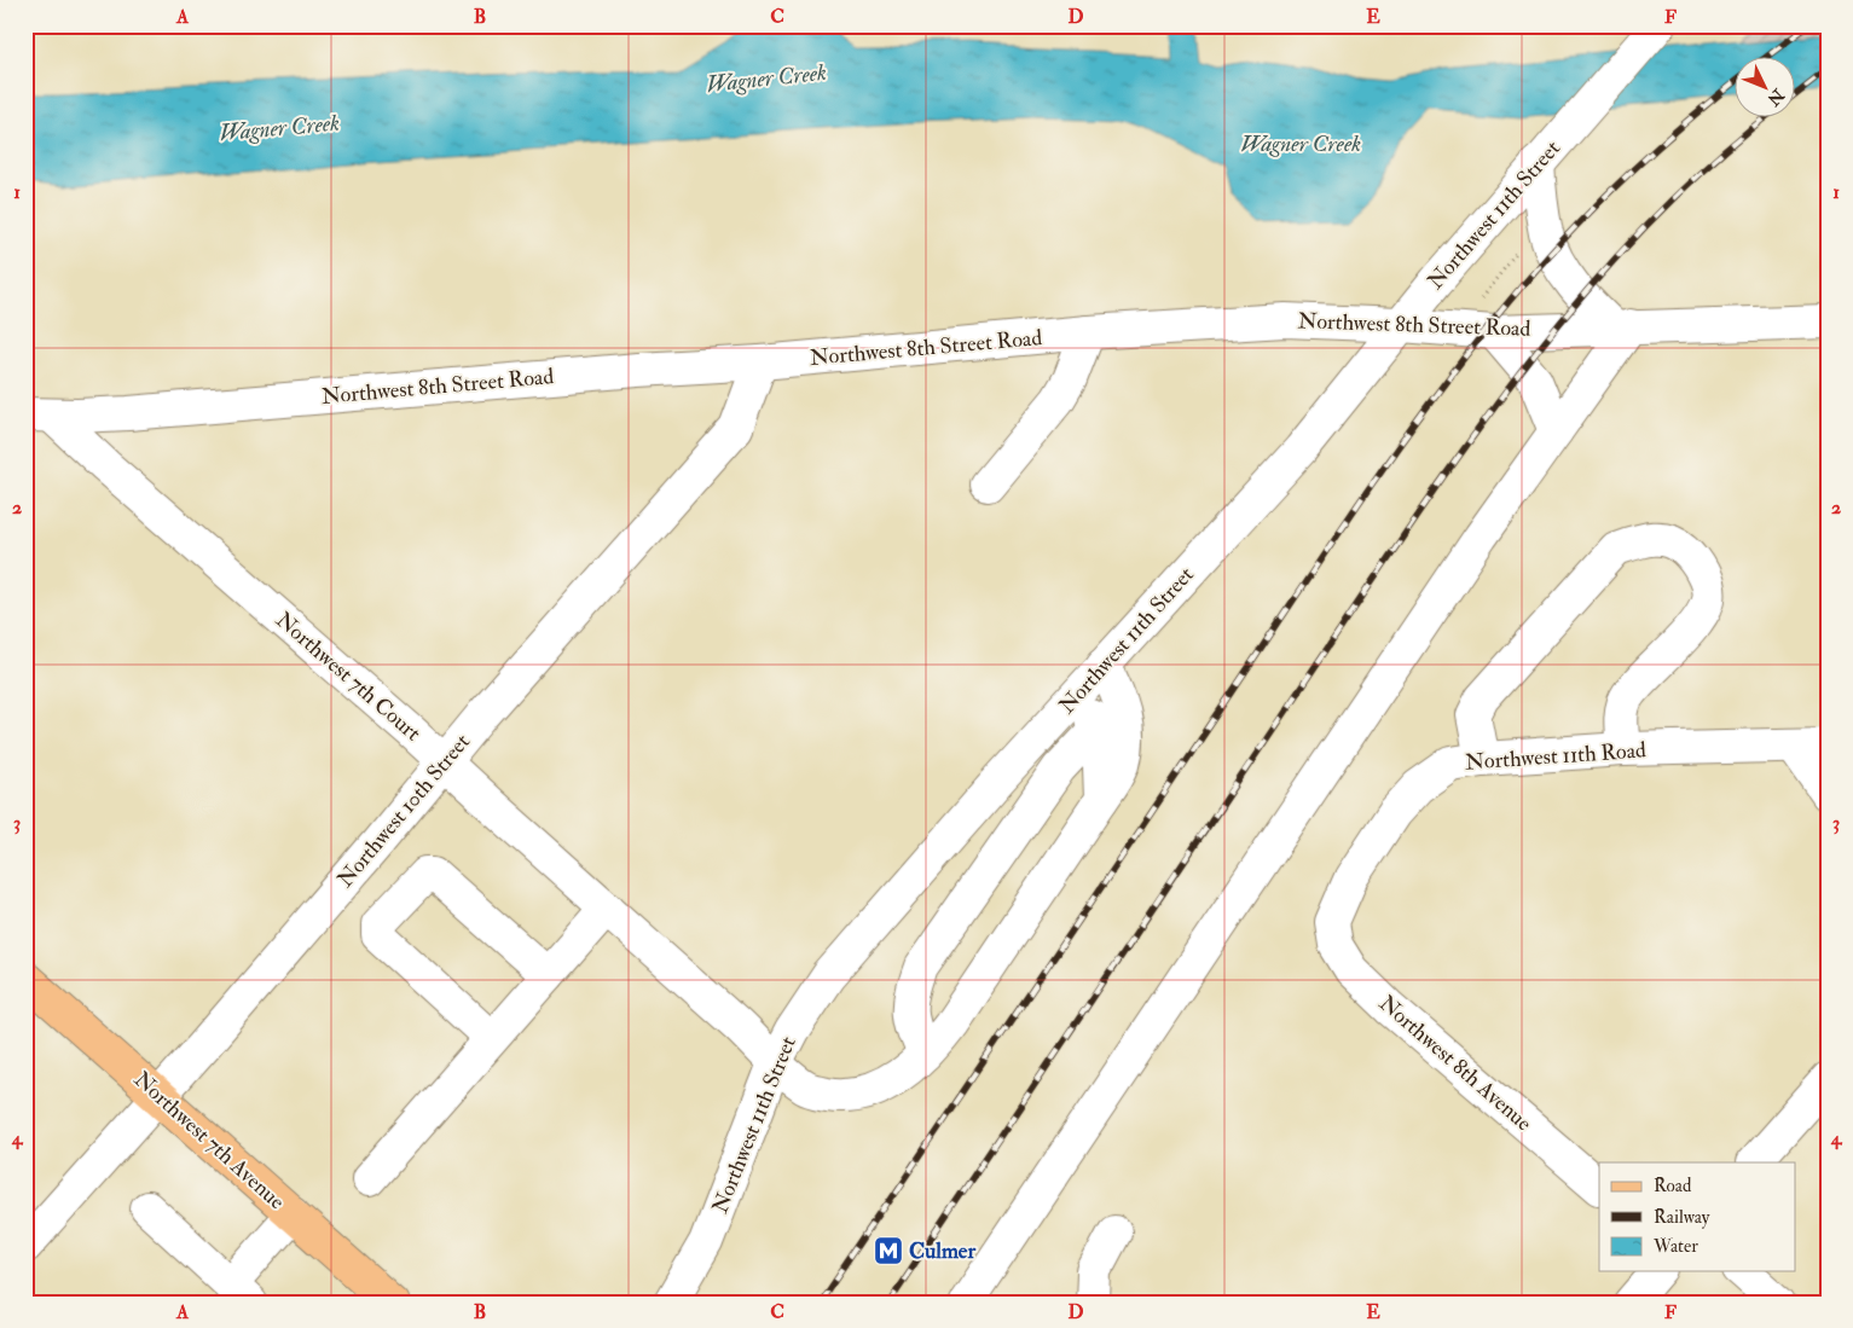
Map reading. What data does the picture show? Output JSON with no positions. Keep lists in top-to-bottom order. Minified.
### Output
{"streets":{"main road":["Northwest 7th Avenue"],"street":["Northwest 11th Street","Northwest 8th Street Road","Northwest 7th Court","Northwest 11th Road","Northwest 10th Street","Northwest 8th Avenue"]},"crossings":[["Northwest 11th Street","Northwest 8th Street Road"],["Northwest 11th Street","Northwest 7th Court"],["Northwest 8th Street Road","Northwest 7th Court"],["Northwest 8th Street Road","Northwest 10th Street"],["Northwest 7th Court","Northwest 10th Street"],["Northwest 11th Road","Northwest 8th Avenue"],["Northwest 10th Street","Northwest 7th Avenue"]],"water":["Wagner Creek"],"places":{"metro station":["Culmer"]},"legend":["Road","Railway","Water"],"north":"bottom right","grid":{"columns":["A","B","C","D","E","F"],"rows":["1","2","3","4"]}}
